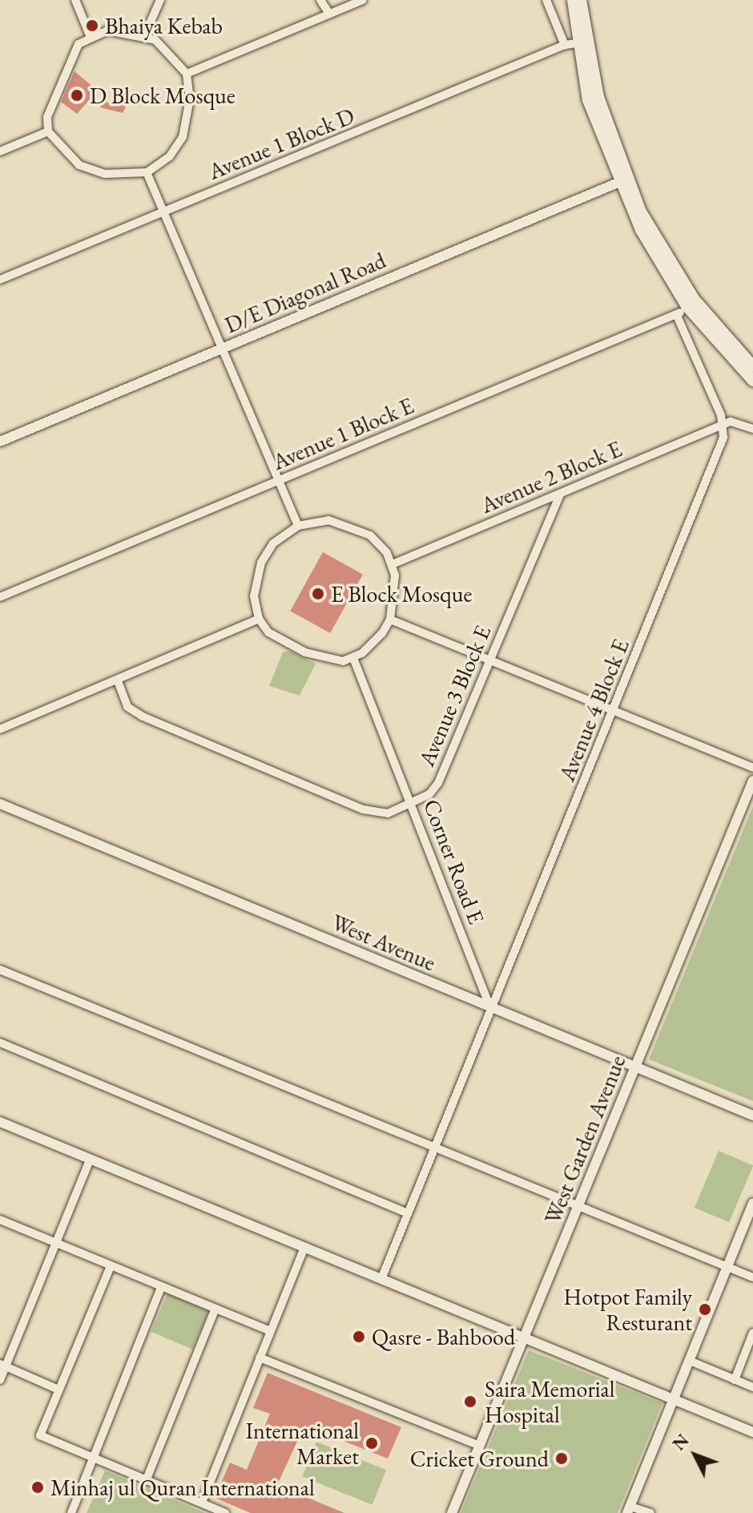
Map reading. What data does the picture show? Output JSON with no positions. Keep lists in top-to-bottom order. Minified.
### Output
{"streets":{"street":["Avenue 1 Block D","D/E Diagonal Road","Avenue 1 Block E","Avenue 2 Block E","Avenue 3 Block E","Avenue 4 Block E","Corner Road E","West Avenue","West Garden Avenue"]},"crossings":[["Avenue 2 Block E","Avenue 3 Block E"],["Avenue 2 Block E","Avenue 4 Block E"],["Avenue 2 Block E","Corner Road E"],["Avenue 3 Block E","Corner Road E"],["Avenue 4 Block E","Corner Road E"],["Avenue 4 Block E","West Avenue"],["Corner Road E","West Avenue"],["West Avenue","West Garden Avenue"]],"places":["Bhaiya Kebab","D Block Mosque","E Block Mosque","Hotpot Family Resturant","Qasre - Bahbood","Saira Memorial Hospital","International Market","Cricket Ground","Minhaj ul Quran International"],"north":"top left"}
